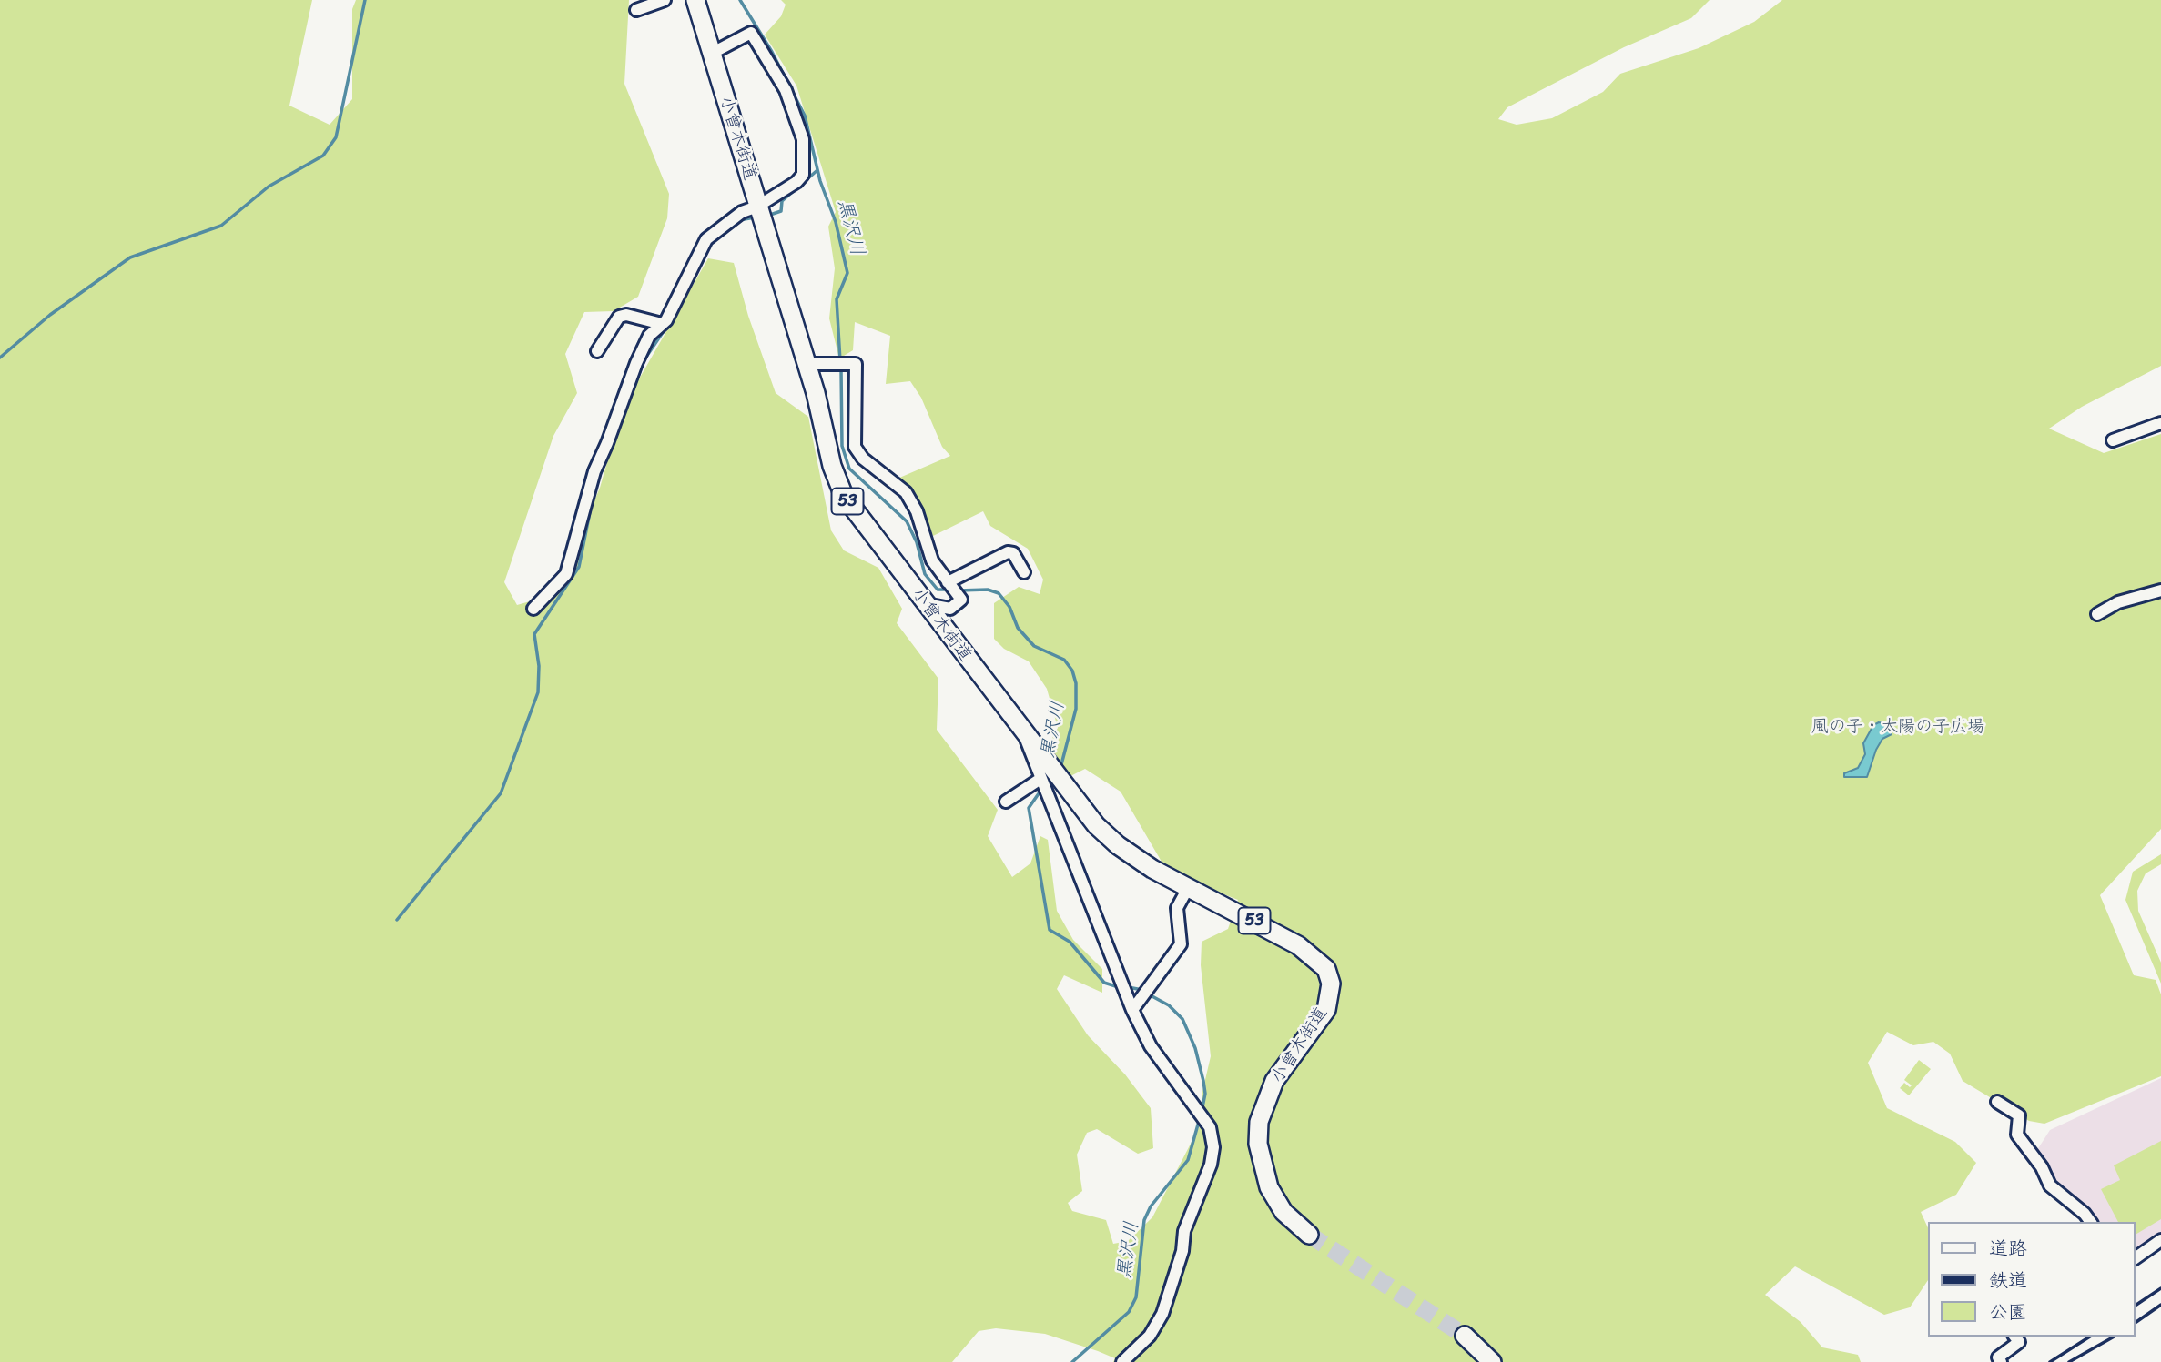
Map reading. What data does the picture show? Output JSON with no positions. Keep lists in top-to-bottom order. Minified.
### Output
{"streets":{"main road":["小曾木街道","53"]},"water":["黒沢川"],"parks":["風の子・太陽の子広場"],"legend":["道路","鉄道","公園"]}
